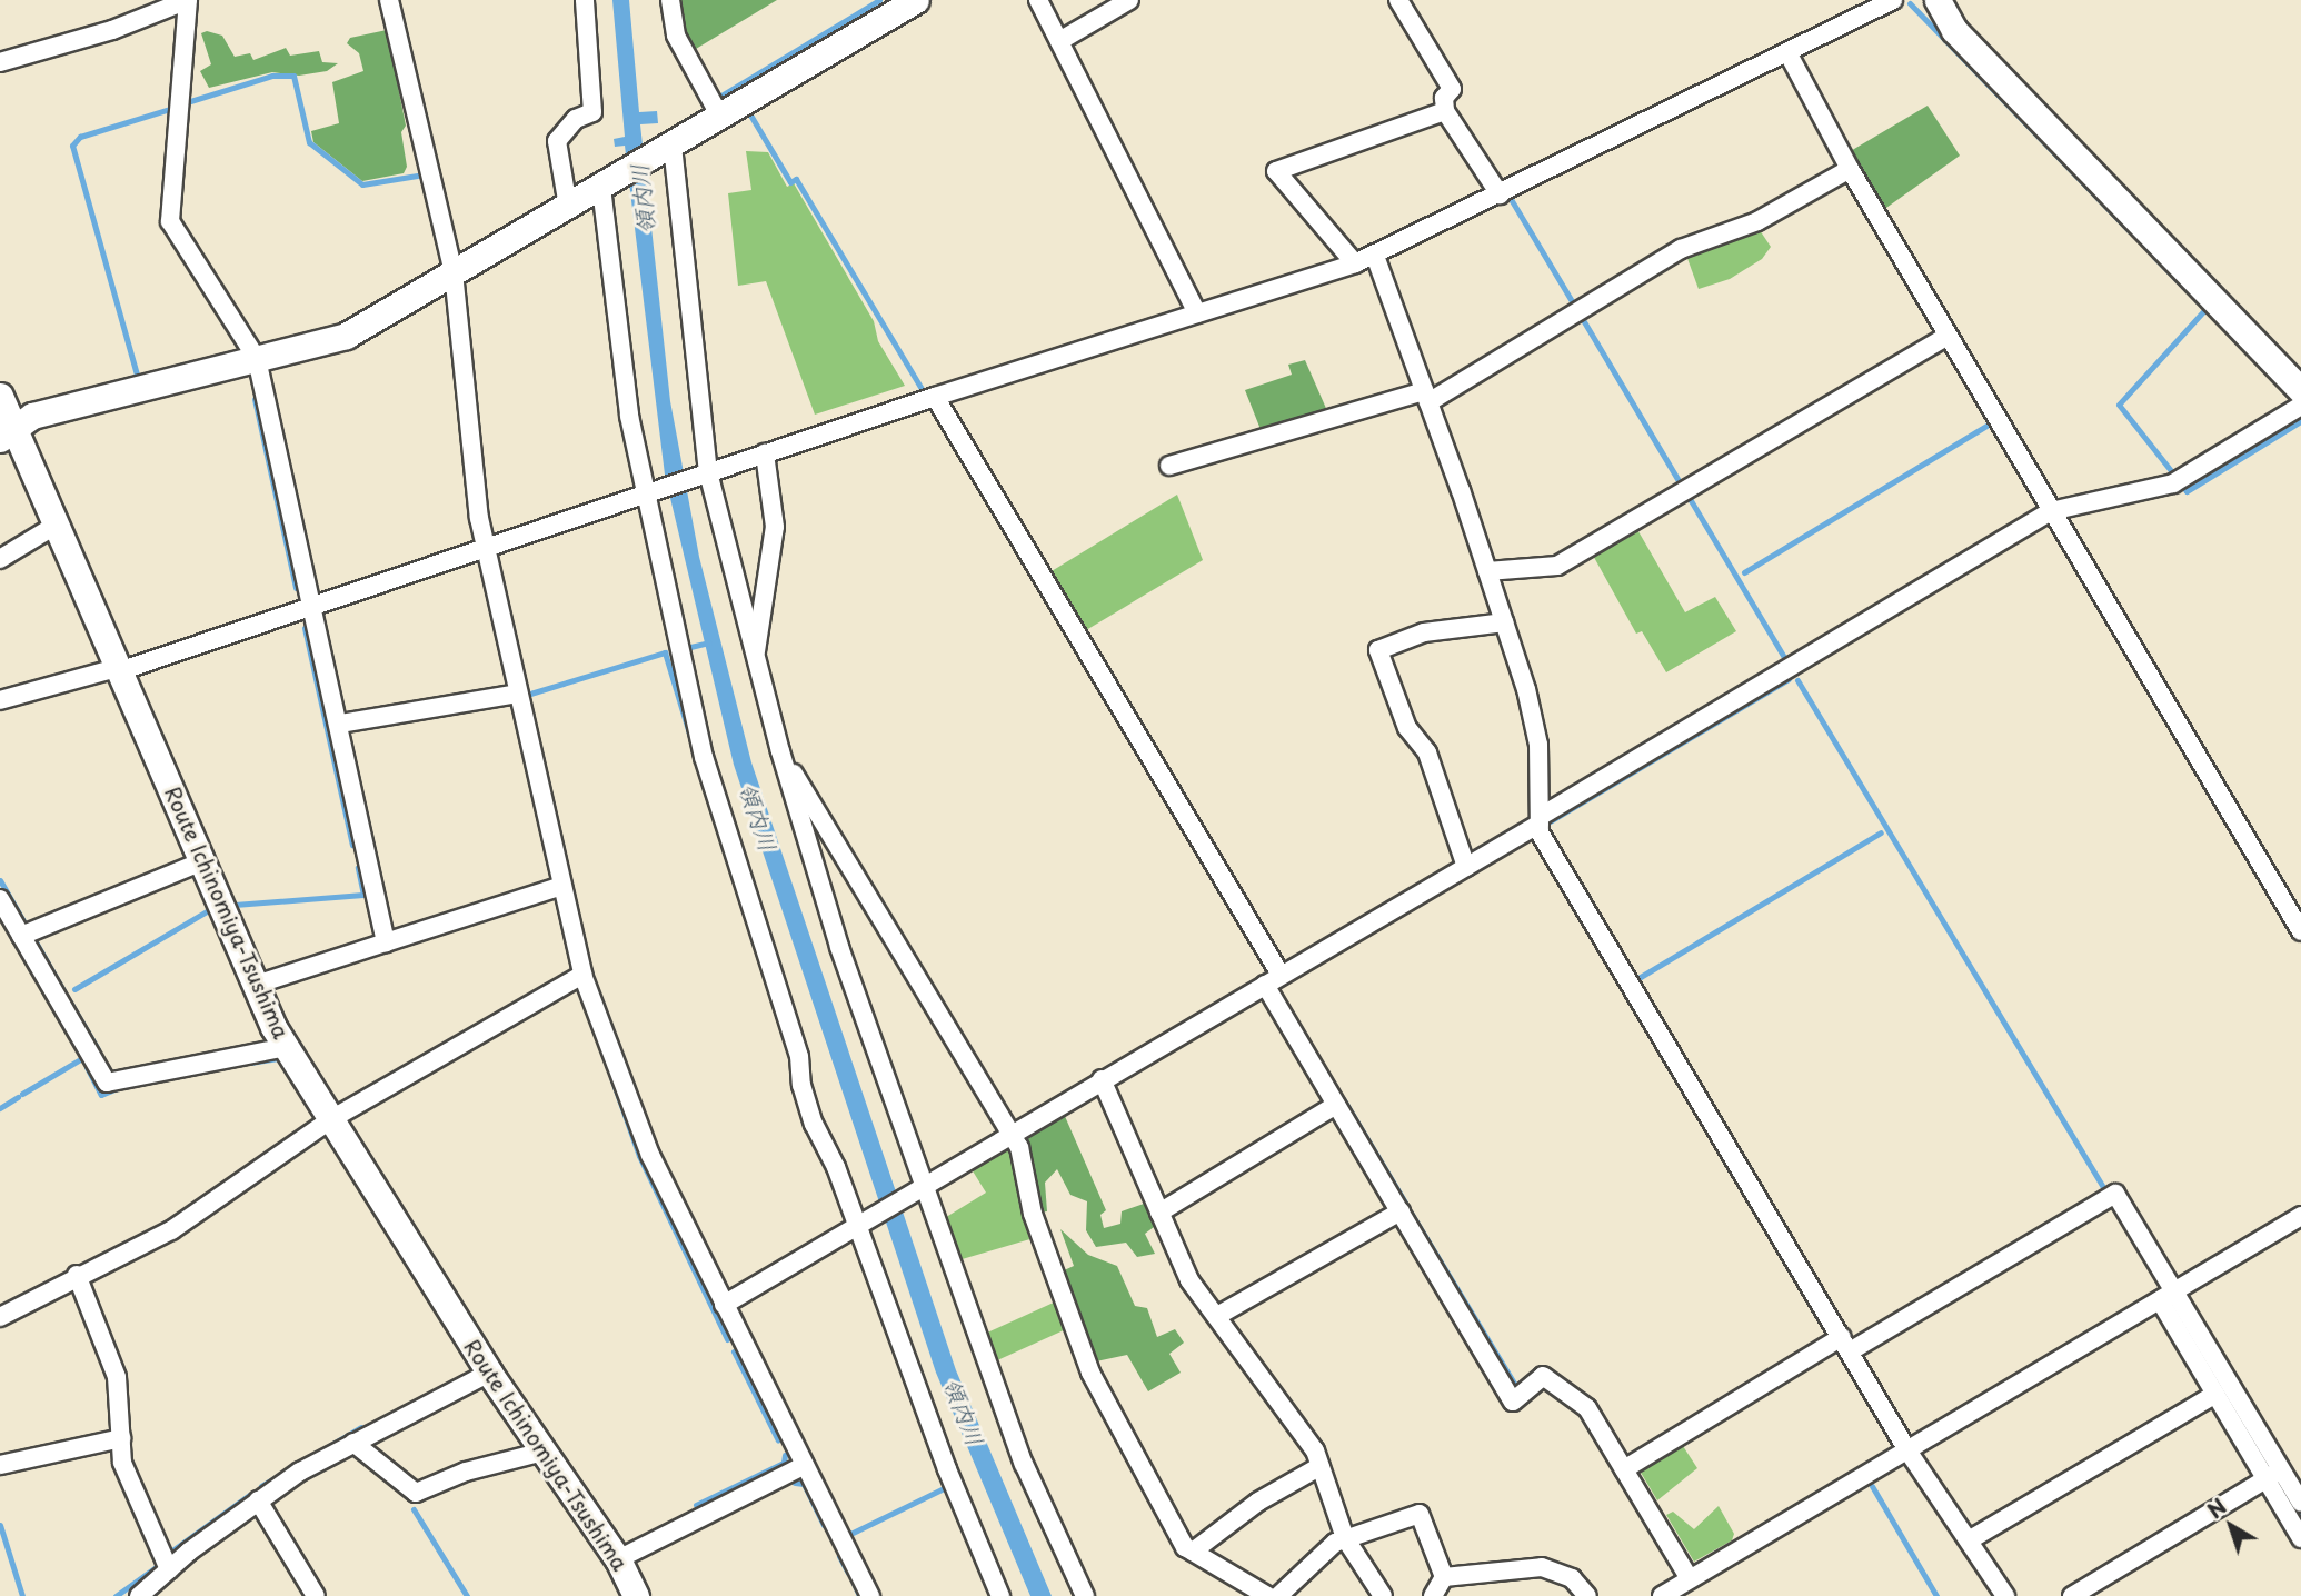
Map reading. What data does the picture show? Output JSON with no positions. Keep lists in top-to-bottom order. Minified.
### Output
{"streets":{"street":["Route Ichinomiya-Tsushima"]},"water":["領内川"],"north":"top left"}
